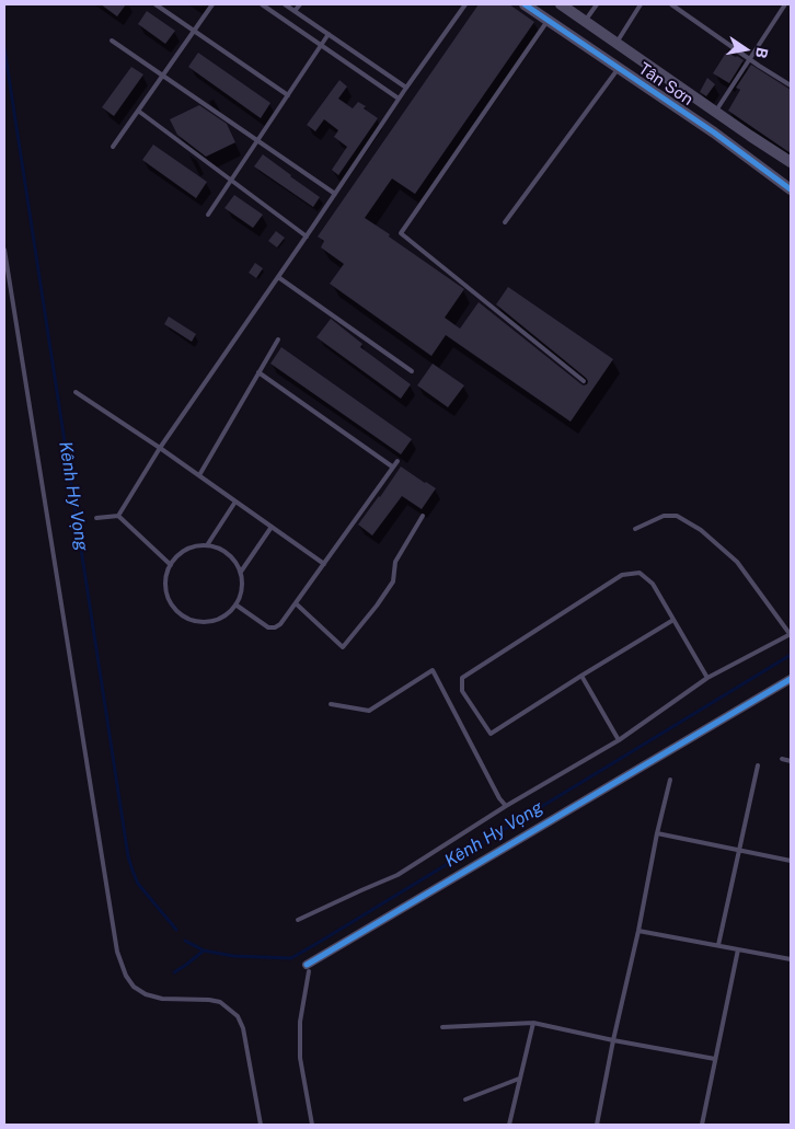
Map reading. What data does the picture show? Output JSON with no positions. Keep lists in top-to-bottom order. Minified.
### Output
{"streets":{"street":["Tân Sơn"]},"water":["Kênh Hy Vọng"],"north":"right"}
